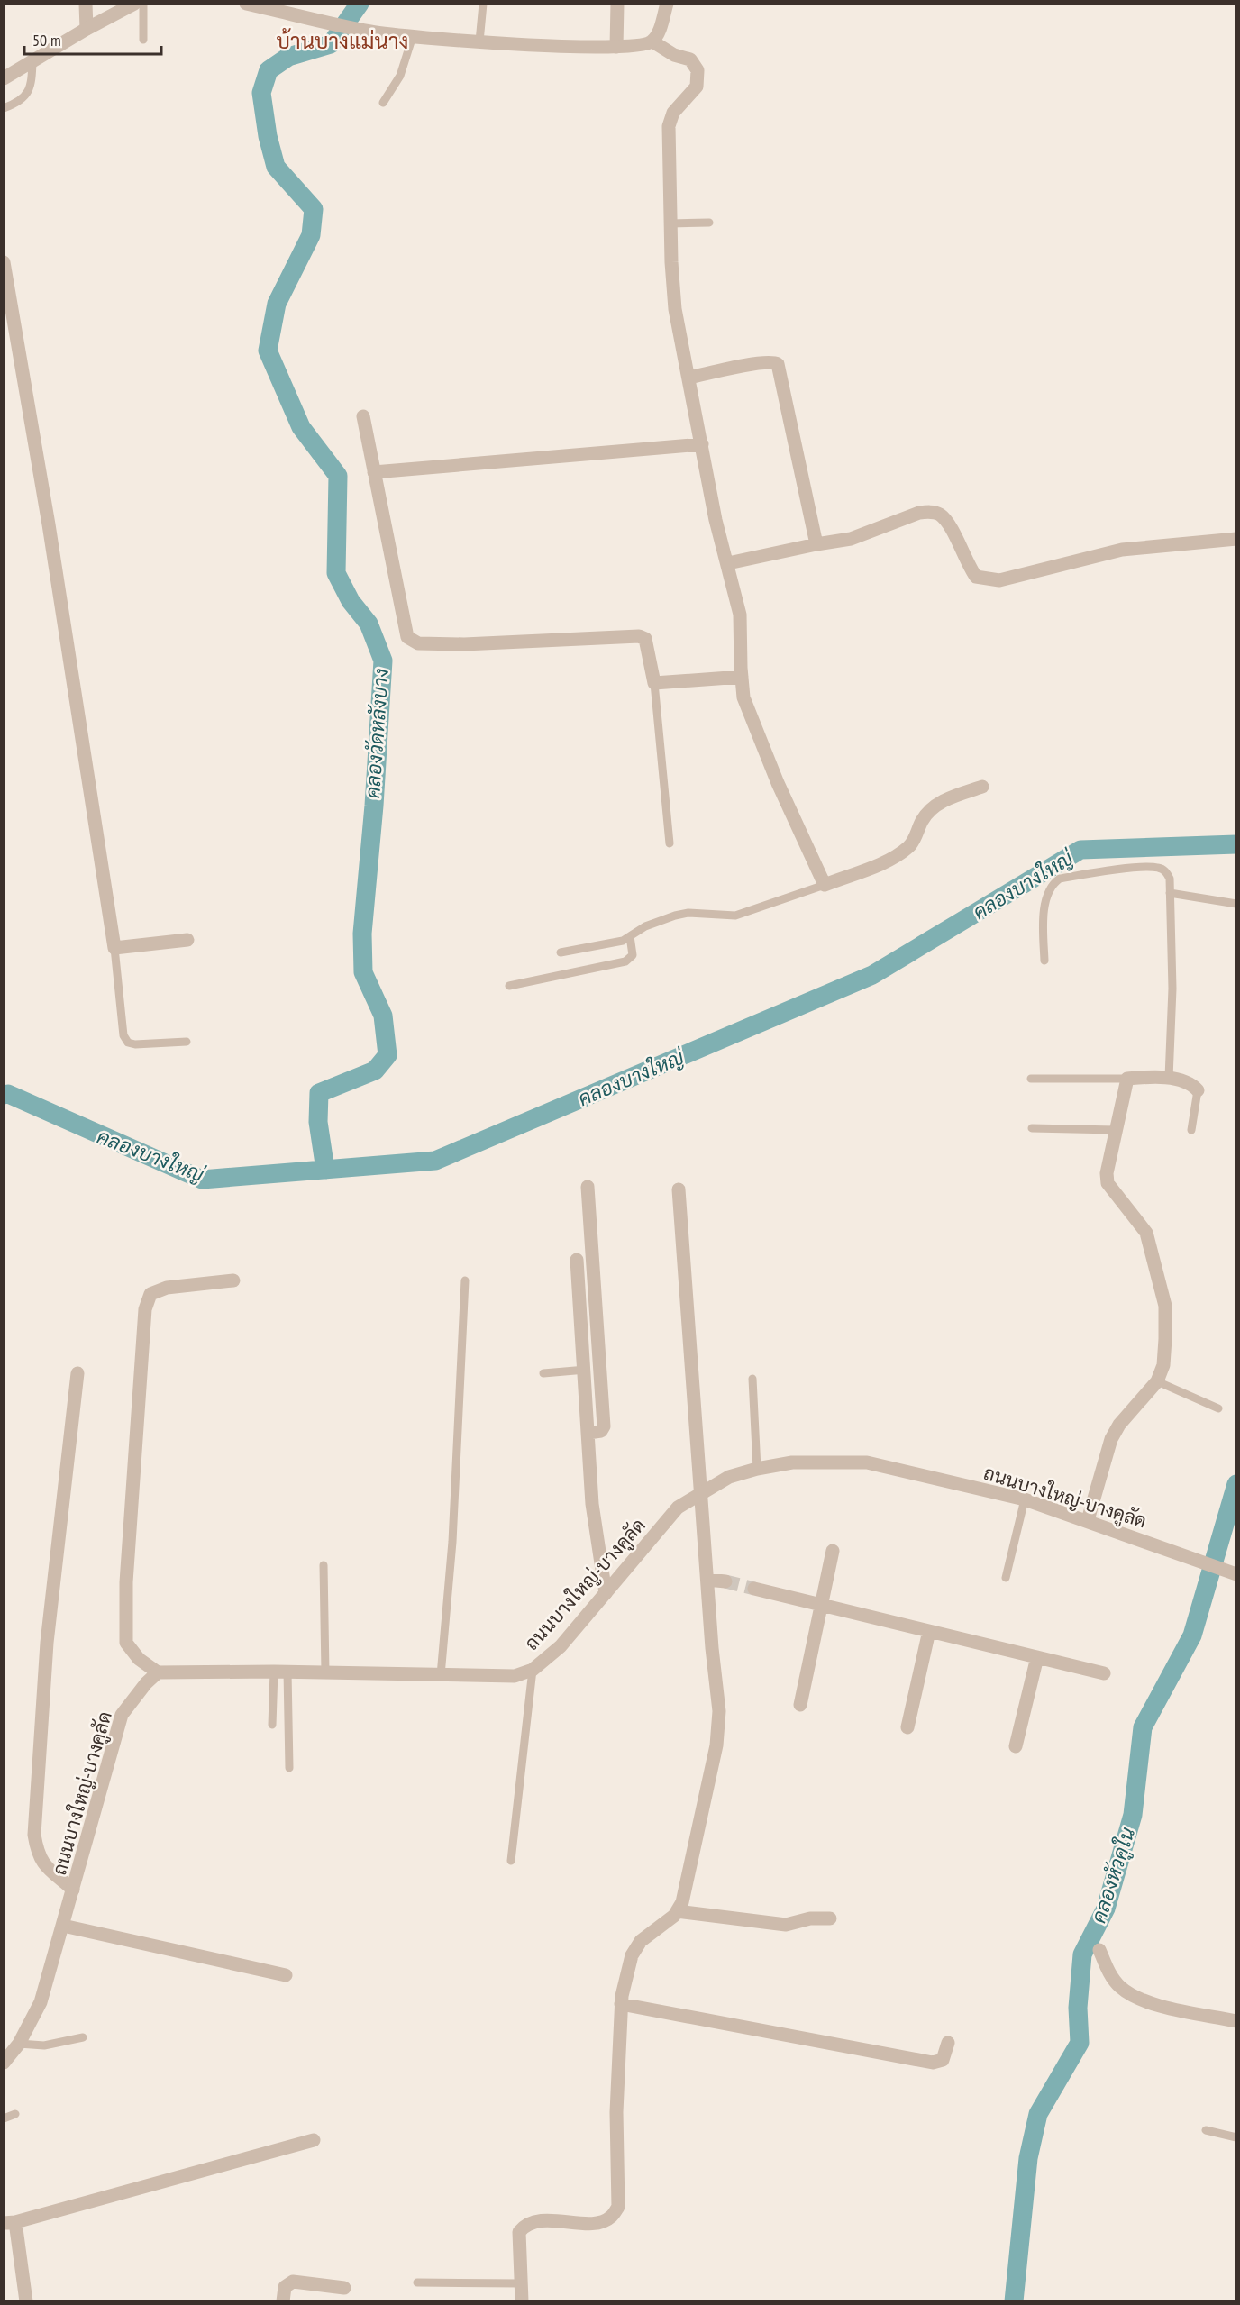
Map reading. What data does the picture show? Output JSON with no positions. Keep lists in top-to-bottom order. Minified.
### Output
{"streets":{"street":["ถนนบางใหญ่-บางคูลัด"]},"districts":["บ้านบางแม่นาง"],"water":["คลองวัดหลังบาง","คลองบางใหญ่","คลองหัวคูใน"],"scale_bar":"50 m"}
